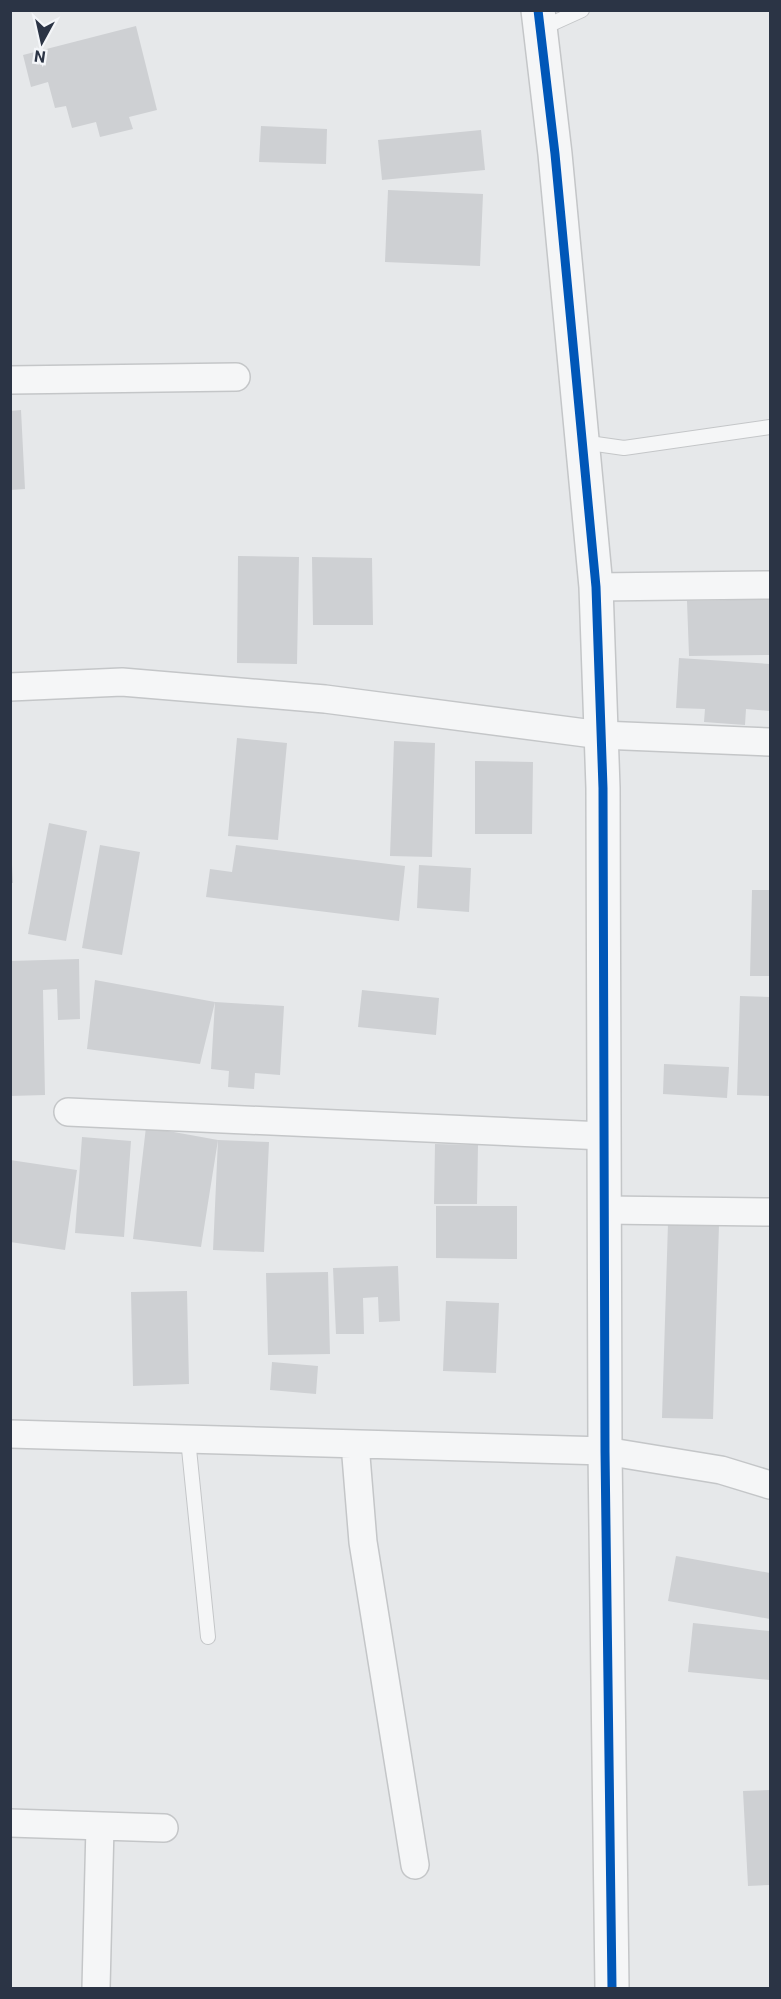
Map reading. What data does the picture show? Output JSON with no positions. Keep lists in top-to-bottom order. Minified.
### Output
{"north":"bottom"}
